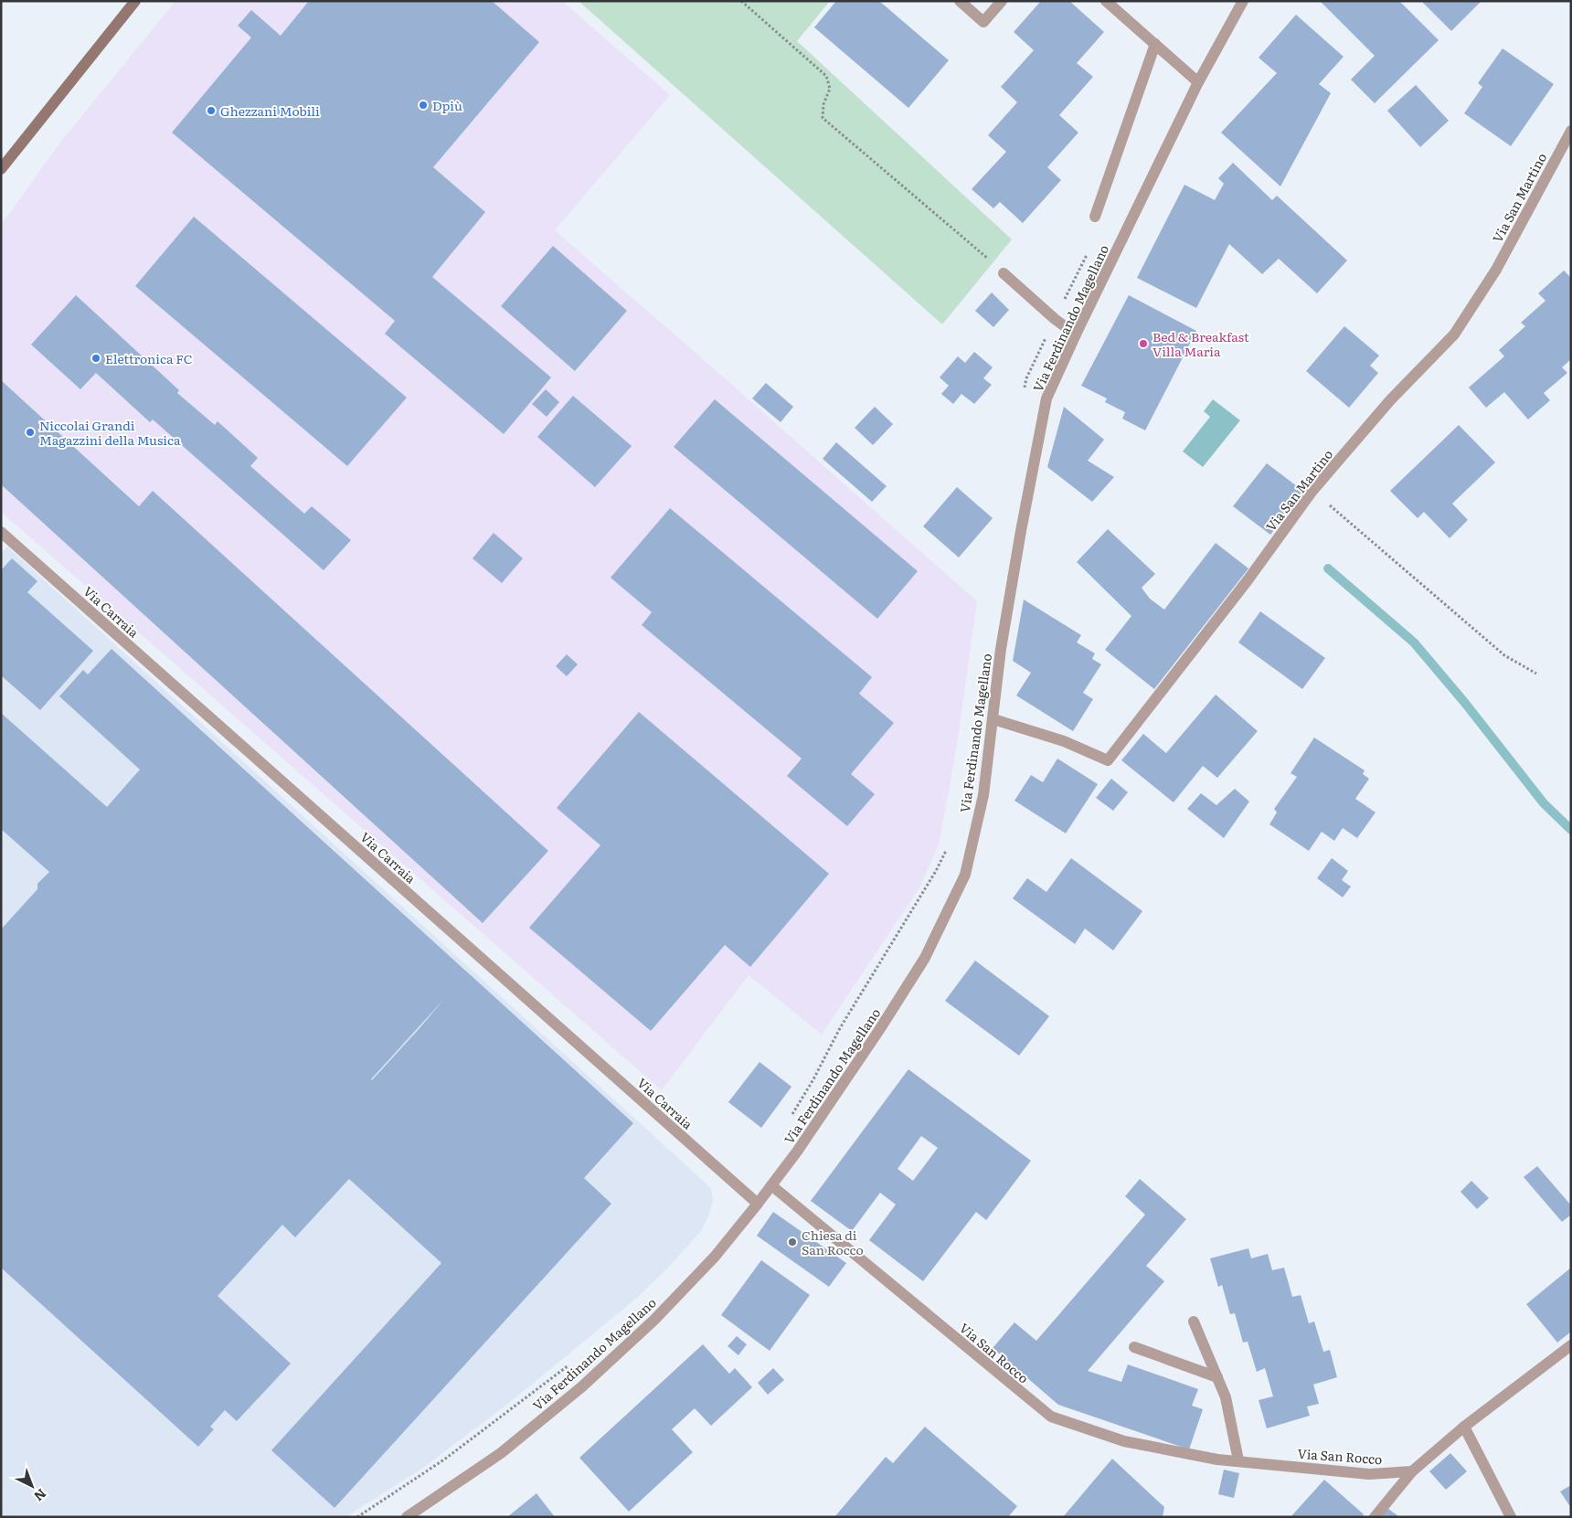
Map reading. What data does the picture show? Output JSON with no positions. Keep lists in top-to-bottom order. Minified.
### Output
{"streets":{"street":["Via San Martino","Via Ferdinando Magellano","Via Carraia","Via San Rocco"]},"crossings":[["Via San Martino","Via Ferdinando Magellano"],["Via Ferdinando Magellano","Via Carraia"],["Via Ferdinando Magellano","Via San Rocco"]],"places":["Dpiù","Ghezzani Mobili","Bed & Breakfast Villa Maria","Elettronica FC","Niccolai Grandi Magazzini della Musica","Chiesa di San Rocco"],"north":"bottom right"}
